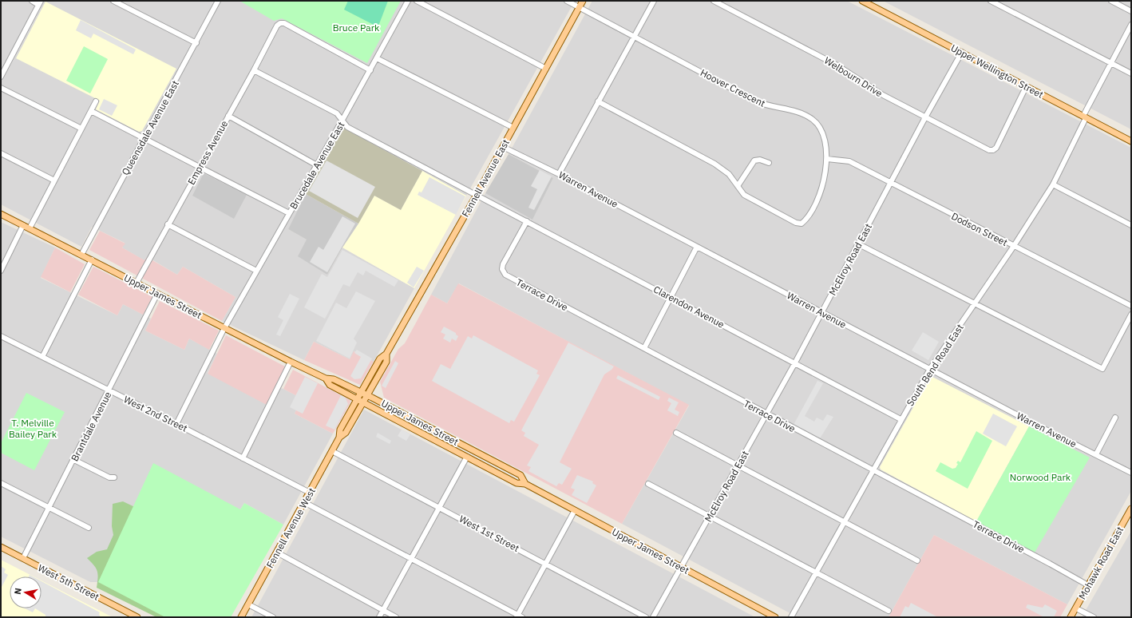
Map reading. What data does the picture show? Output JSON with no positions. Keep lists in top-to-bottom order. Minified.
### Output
{"streets":{"main road":["Upper Wellington Street","Fennell Avenue East","Upper James Street","Fennell Avenue West","Mohawk Road East","West 5th Street"],"street":["Welbourn Drive","Hoover Crescent","Queensdale Avenue East","Empress Avenue","Brucedale Avenue East","Warren Avenue","Dodson Street","McElroy Road East","Terrace Drive","Clarendon Avenue","South Bend Road East","West 2nd Street","Brantdale Avenue","West 1st Street"]},"crossings":[["Upper Wellington Street","Welbourn Drive"],["Upper Wellington Street","McElroy Road East"],["Upper Wellington Street","South Bend Road East"],["Welbourn Drive","McElroy Road East"],["Hoover Crescent","Fennell Avenue East"],["Hoover Crescent","Dodson Street"],["Queensdale Avenue East","Upper James Street"],["Empress Avenue","Brucedale Avenue East"],["Empress Avenue","Upper James Street"],["Empress Avenue","Clarendon Avenue"],["Brucedale Avenue East","Upper James Street"],["Brucedale Avenue East","Clarendon Avenue"],["Brucedale Avenue East","West 2nd Street"],["Fennell Avenue East","Warren Avenue"],["Fennell Avenue East","Upper James Street"],["Fennell Avenue East","Clarendon Avenue"],["Fennell Avenue East","Fennell Avenue West"],["Warren Avenue","McElroy Road East"],["Warren Avenue","South Bend Road East"],["Dodson Street","McElroy Road East"],["Dodson Street","South Bend Road East"],["McElroy Road East","Terrace Drive"],["McElroy Road East","Upper James Street"],["McElroy Road East","Clarendon Avenue"],["Terrace Drive","Clarendon Avenue"],["Terrace Drive","South Bend Road East"],["Terrace Drive","Mohawk Road East"],["Upper James Street","Brantdale Avenue"],["Upper James Street","Fennell Avenue West"],["Clarendon Avenue","South Bend Road East"],["West 2nd Street","Brantdale Avenue"],["West 2nd Street","Fennell Avenue West"],["Brantdale Avenue","West 5th Street"],["Fennell Avenue West","West 1st Street"]],"parks":["Bruce Park","T. Melville Bailey Park","Norwood Park"],"north":"left"}
